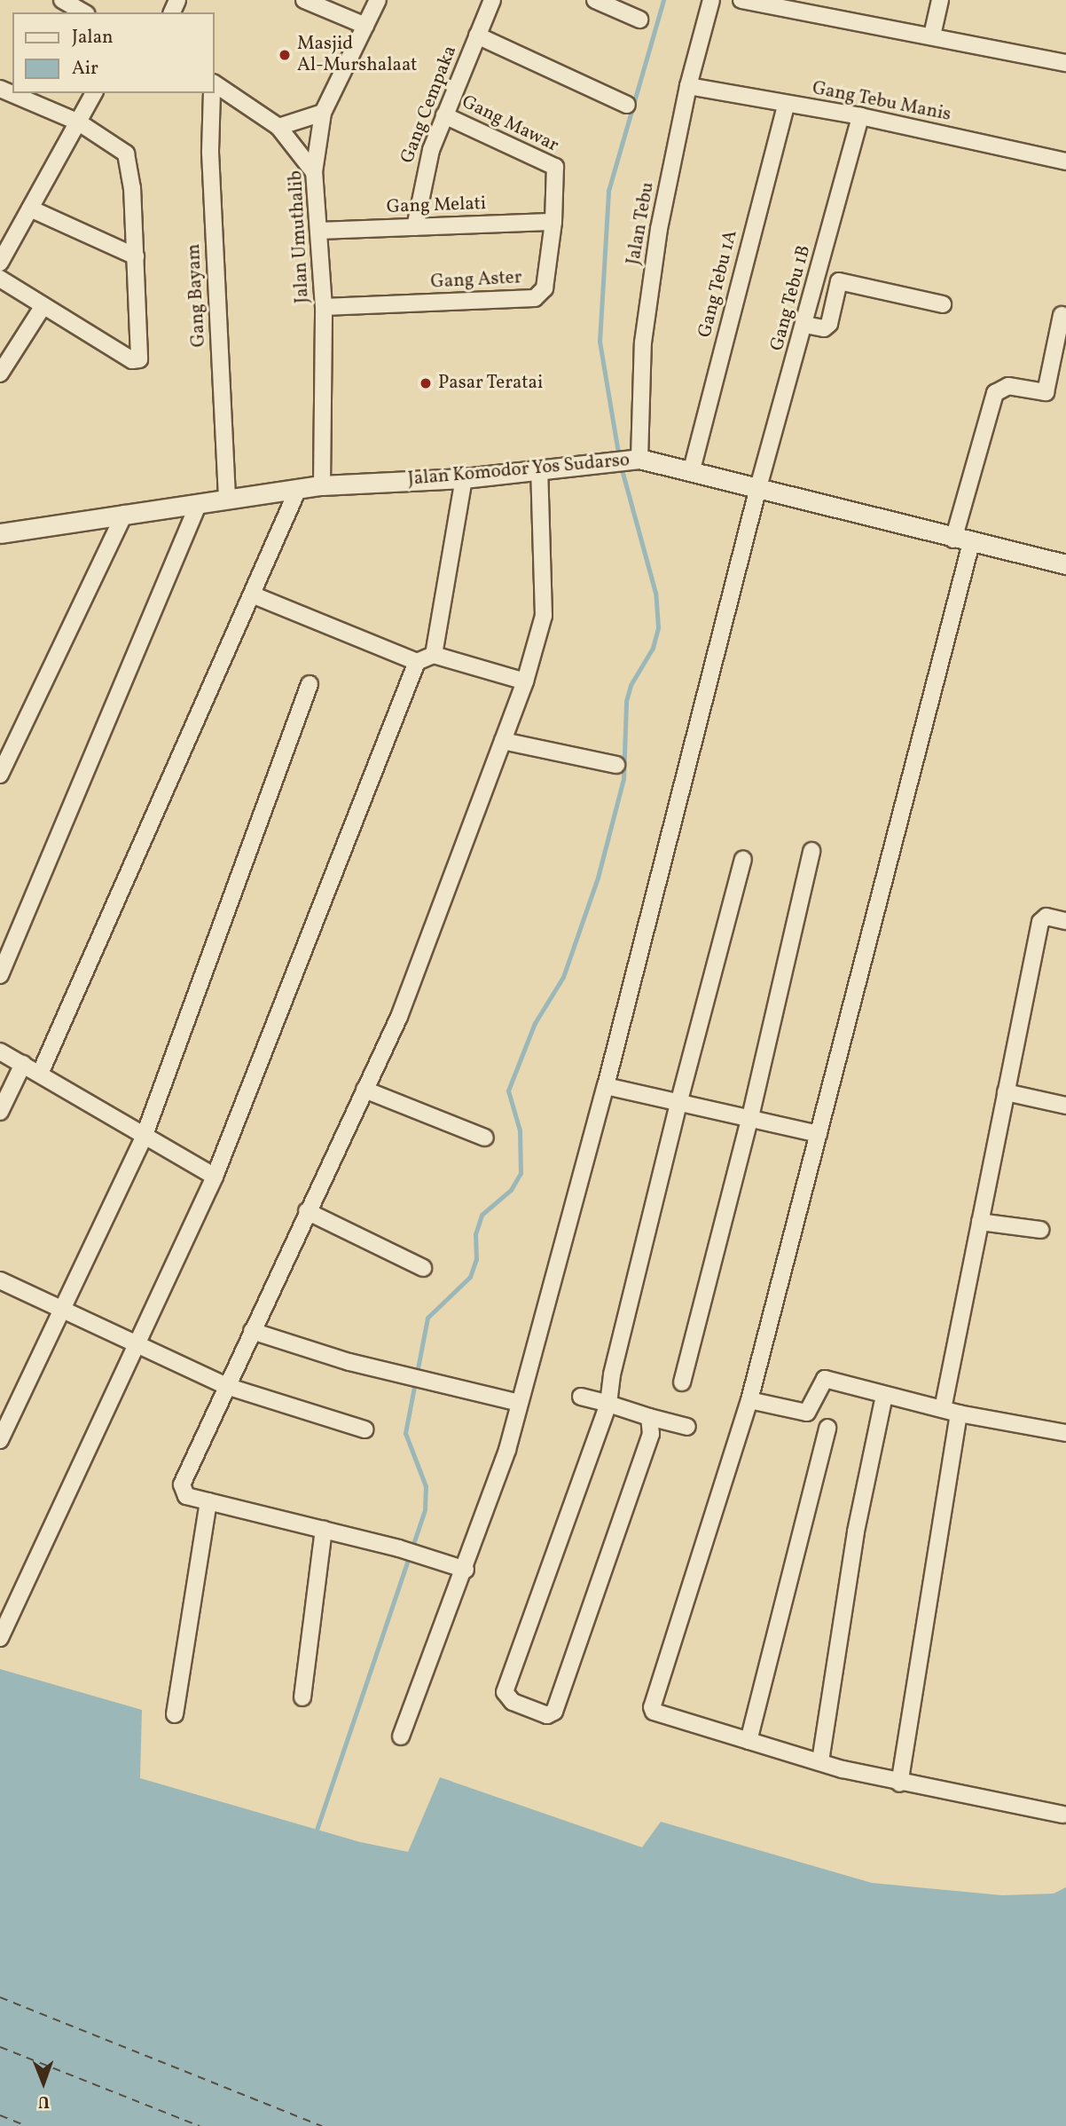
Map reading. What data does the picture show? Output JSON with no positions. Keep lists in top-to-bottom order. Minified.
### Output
{"streets":{"street":["Gang Tebu Manis","Gang Cempaka","Gang Mawar","Gang Melati","Jalan Tebu","Jalan Umuthalib","Gang Aster","Gang Tebu 1A","Gang Bayam","Gang Tebu 1B","Jalan Komodor Yos Sudarso"]},"crossings":[["Gang Tebu Manis","Jalan Tebu"],["Gang Tebu Manis","Gang Tebu 1A"],["Gang Tebu Manis","Gang Tebu 1B"],["Gang Cempaka","Gang Mawar"],["Gang Cempaka","Gang Melati"],["Gang Mawar","Gang Aster"],["Gang Melati","Jalan Umuthalib"],["Gang Melati","Gang Aster"],["Jalan Tebu","Jalan Komodor Yos Sudarso"],["Jalan Umuthalib","Gang Aster"],["Jalan Umuthalib","Jalan Komodor Yos Sudarso"],["Gang Tebu 1A","Jalan Komodor Yos Sudarso"],["Gang Bayam","Jalan Komodor Yos Sudarso"],["Gang Tebu 1B","Jalan Komodor Yos Sudarso"]],"places":["Masjid Al-Murshalaat","Pasar Teratai"],"legend":["Jalan","Air"],"north":"bottom"}
